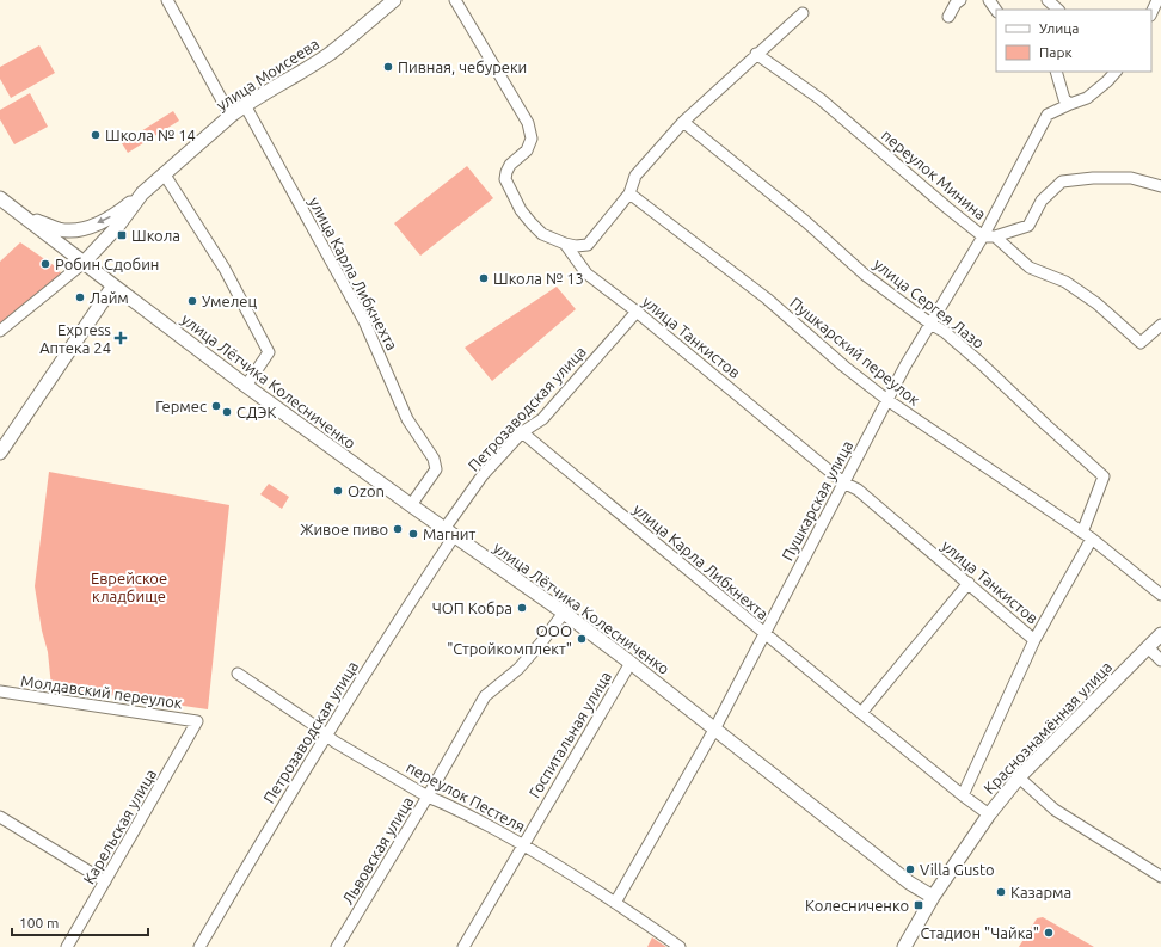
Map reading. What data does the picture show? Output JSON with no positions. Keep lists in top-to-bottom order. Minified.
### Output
{"streets":{"street":["улица Моисеева","переулок Минина","улица Карла Либкнехта","улица Сергея Лазо","улица Танкистов","Пушкарский переулок","улица Лётчика Колесниченко","Петрозаводская улица","Пушкарская улица","Молдавский переулок","Краснознамённая улица","Госпитальная улица","переулок Пестеля","Карельская улица","Львовская улица"]},"crossings":[["улица Моисеева","улица Карла Либкнехта"],["улица Моисеева","улица Лётчика Колесниченко"],["переулок Минина","Пушкарская улица"],["улица Карла Либкнехта","улица Лётчика Колесниченко"],["улица Карла Либкнехта","Петрозаводская улица"],["улица Карла Либкнехта","Пушкарская улица"],["улица Карла Либкнехта","Краснознамённая улица"],["улица Сергея Лазо","Пушкарский переулок"],["улица Сергея Лазо","Пушкарская улица"],["улица Танкистов","Петрозаводская улица"],["улица Танкистов","Пушкарская улица"],["Пушкарский переулок","Пушкарская улица"],["улица Лётчика Колесниченко","Петрозаводская улица"],["улица Лётчика Колесниченко","Пушкарская улица"],["улица Лётчика Колесниченко","Краснознамённая улица"],["улица Лётчика Колесниченко","Госпитальная улица"],["улица Лётчика Колесниченко","Львовская улица"],["Петрозаводская улица","переулок Пестеля"],["Пушкарская улица","переулок Пестеля"],["Молдавский переулок","Карельская улица"],["Госпитальная улица","переулок Пестеля"],["переулок Пестеля","Львовская улица"]],"parks":["Еврейское кладбище"],"places":{"other":["Пивная, чебуреки","Школа № 14","Робин Сдобин","Школа № 13","Лайм","Умелец","Гермес","СДЭК","Ozon","Живое пиво","Магнит","ЧОП Кобра","ООО \"Стройкомплект\"","Villa Gusto","Казарма","Стадион \"Чайка\""],"transit":["Школа","Колесниченко"],"health":["Express Аптека 24"]},"legend":["Улица","Парк"],"scale_bar":"100 m"}
